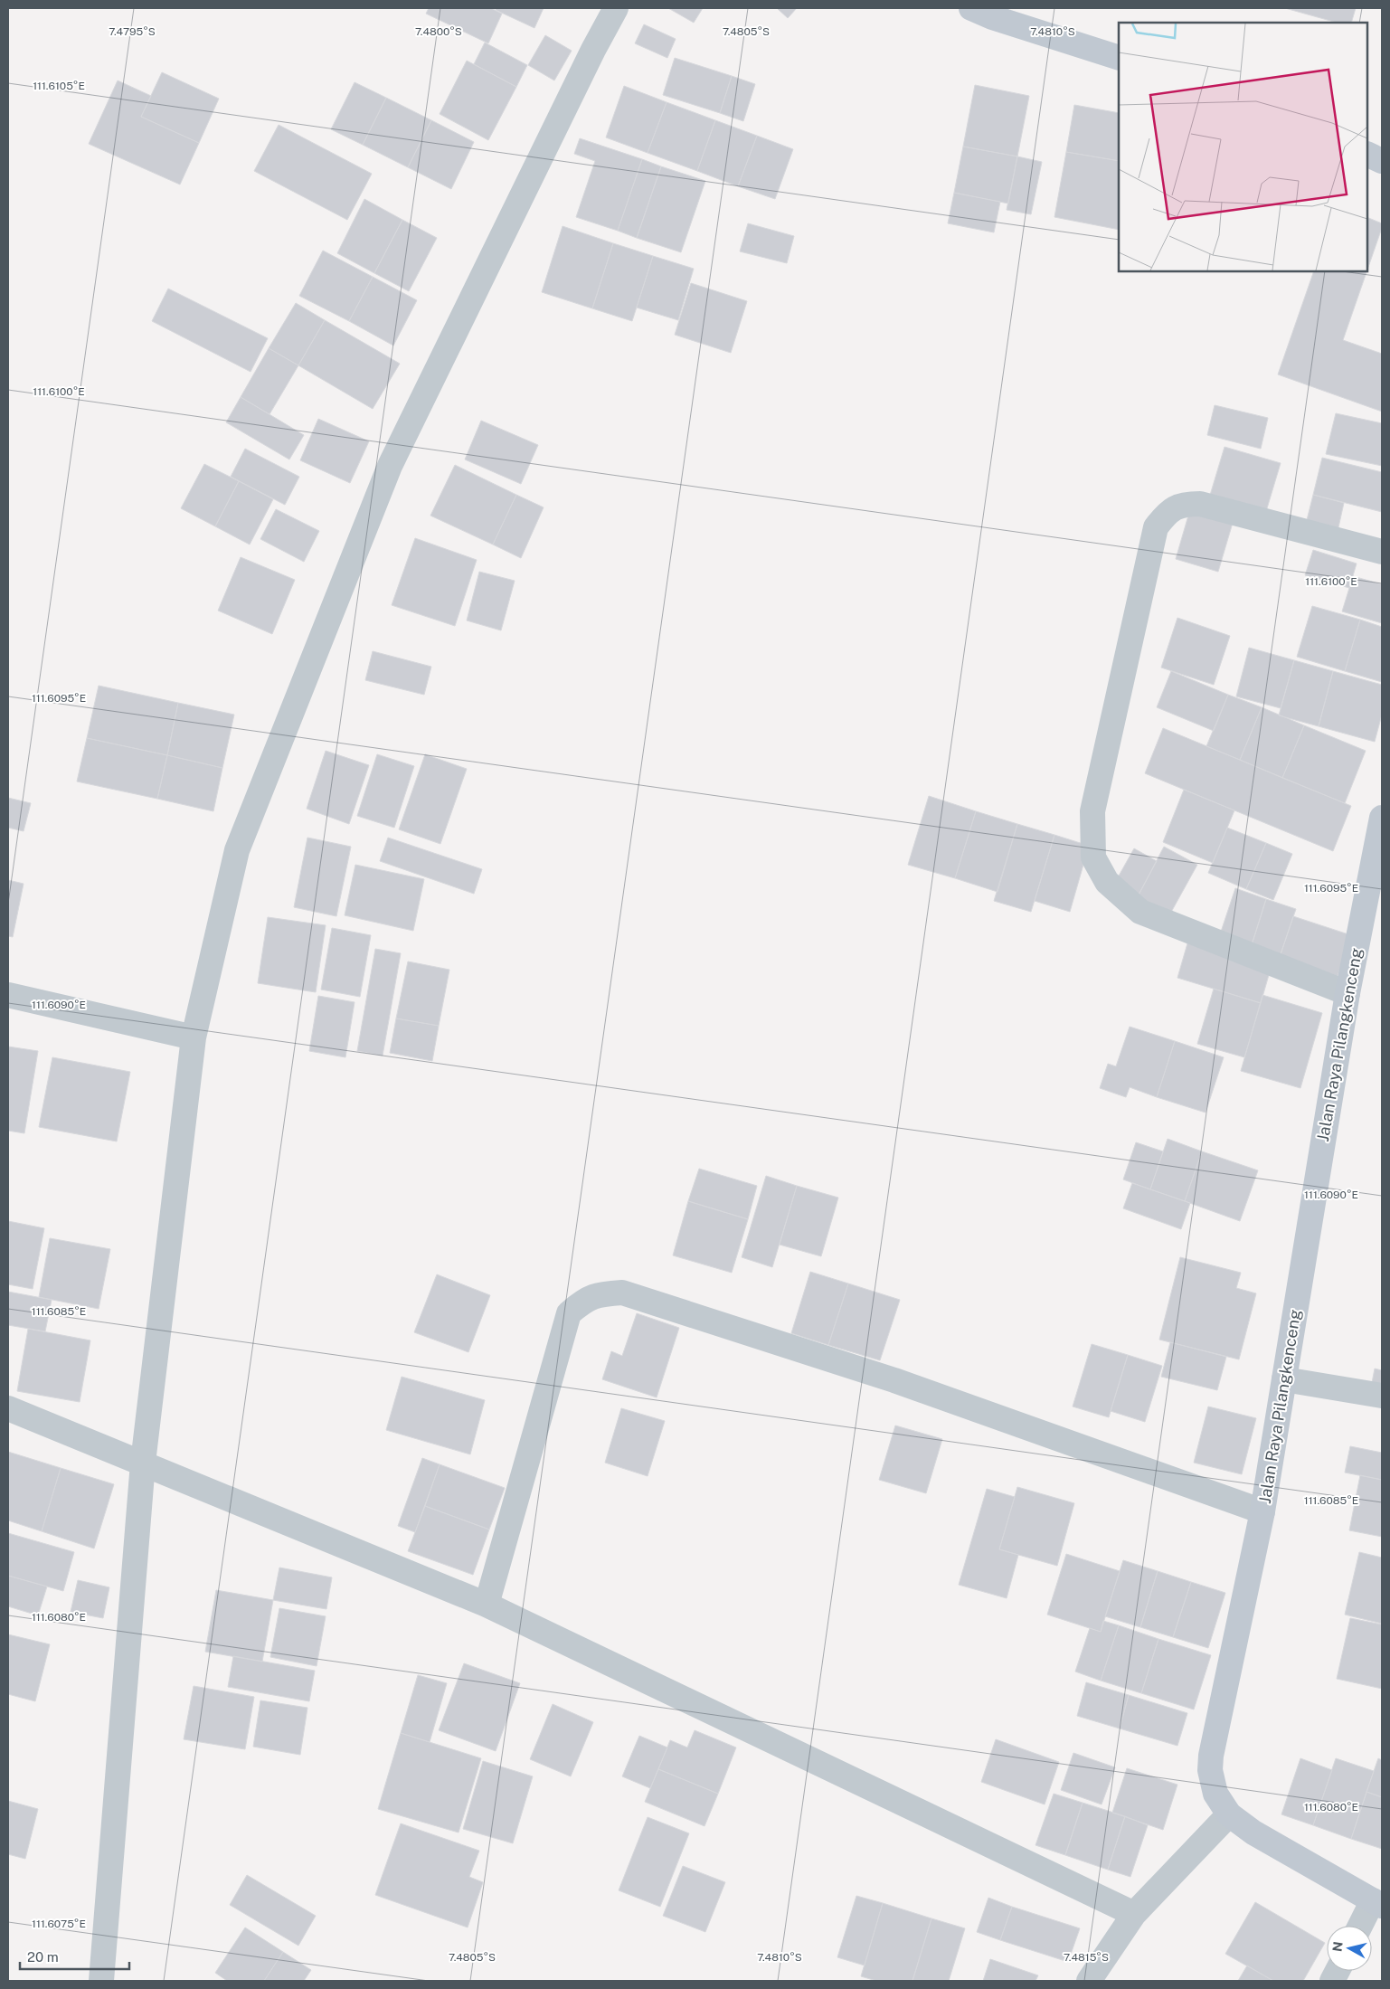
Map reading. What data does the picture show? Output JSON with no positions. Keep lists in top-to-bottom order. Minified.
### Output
{"streets":{"main road":["Jalan Raya Pilangkenceng"]},"scale_bar":"20 m","north":"left","coordinates":["7.4795°S","7.4800°S","7.4805°S","7.4810°S","111.6105°E","111.6100°E","111.6095°E","111.6090°E","111.6085°E","111.6080°E","111.6075°E","7.4815°S"]}
